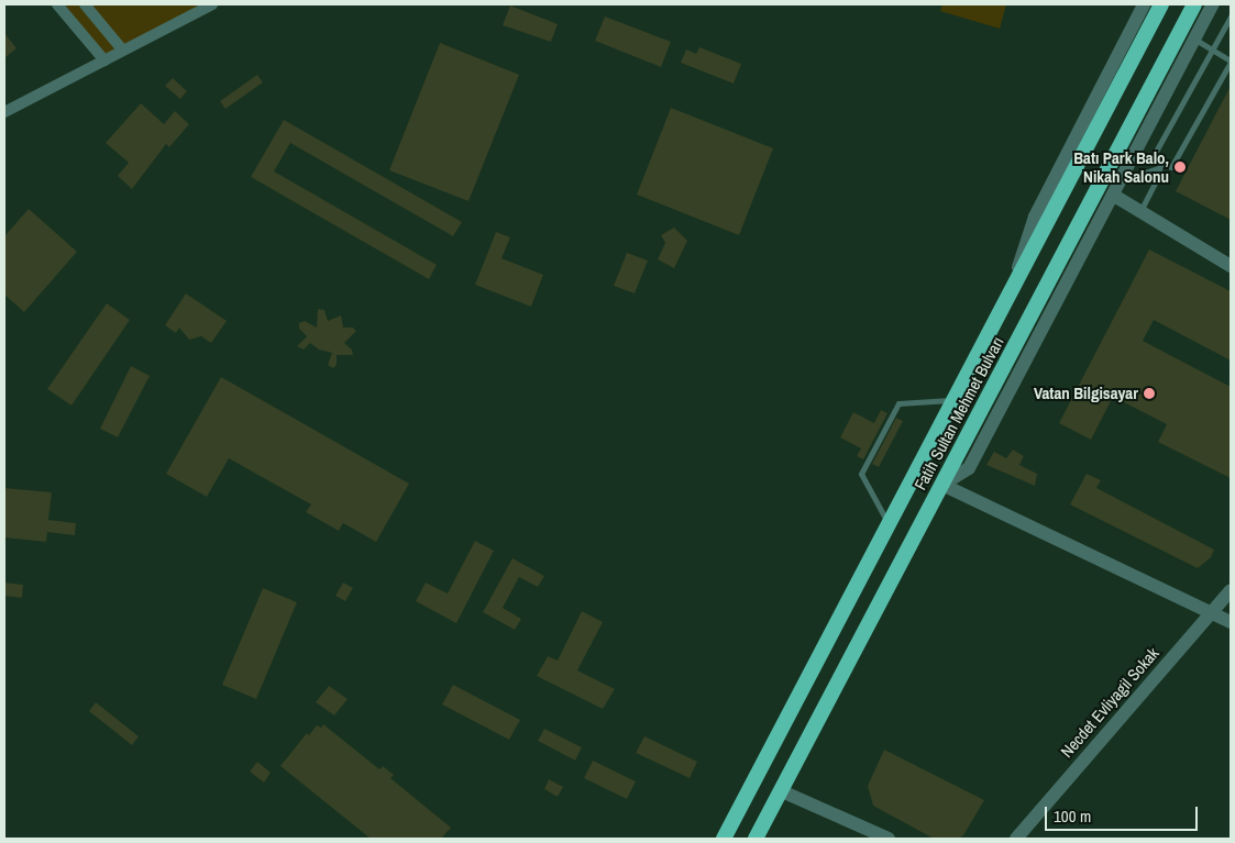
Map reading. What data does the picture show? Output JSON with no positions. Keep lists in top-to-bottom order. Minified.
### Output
{"streets":{"highway":["Fatih Sultan Mehmet Bulvarı"],"street":["Necdet Evliyagil Sokak"]},"places":["Batı Park Balo, Nikah Salonu","Vatan Bilgisayar"],"scale_bar":"100 m"}
